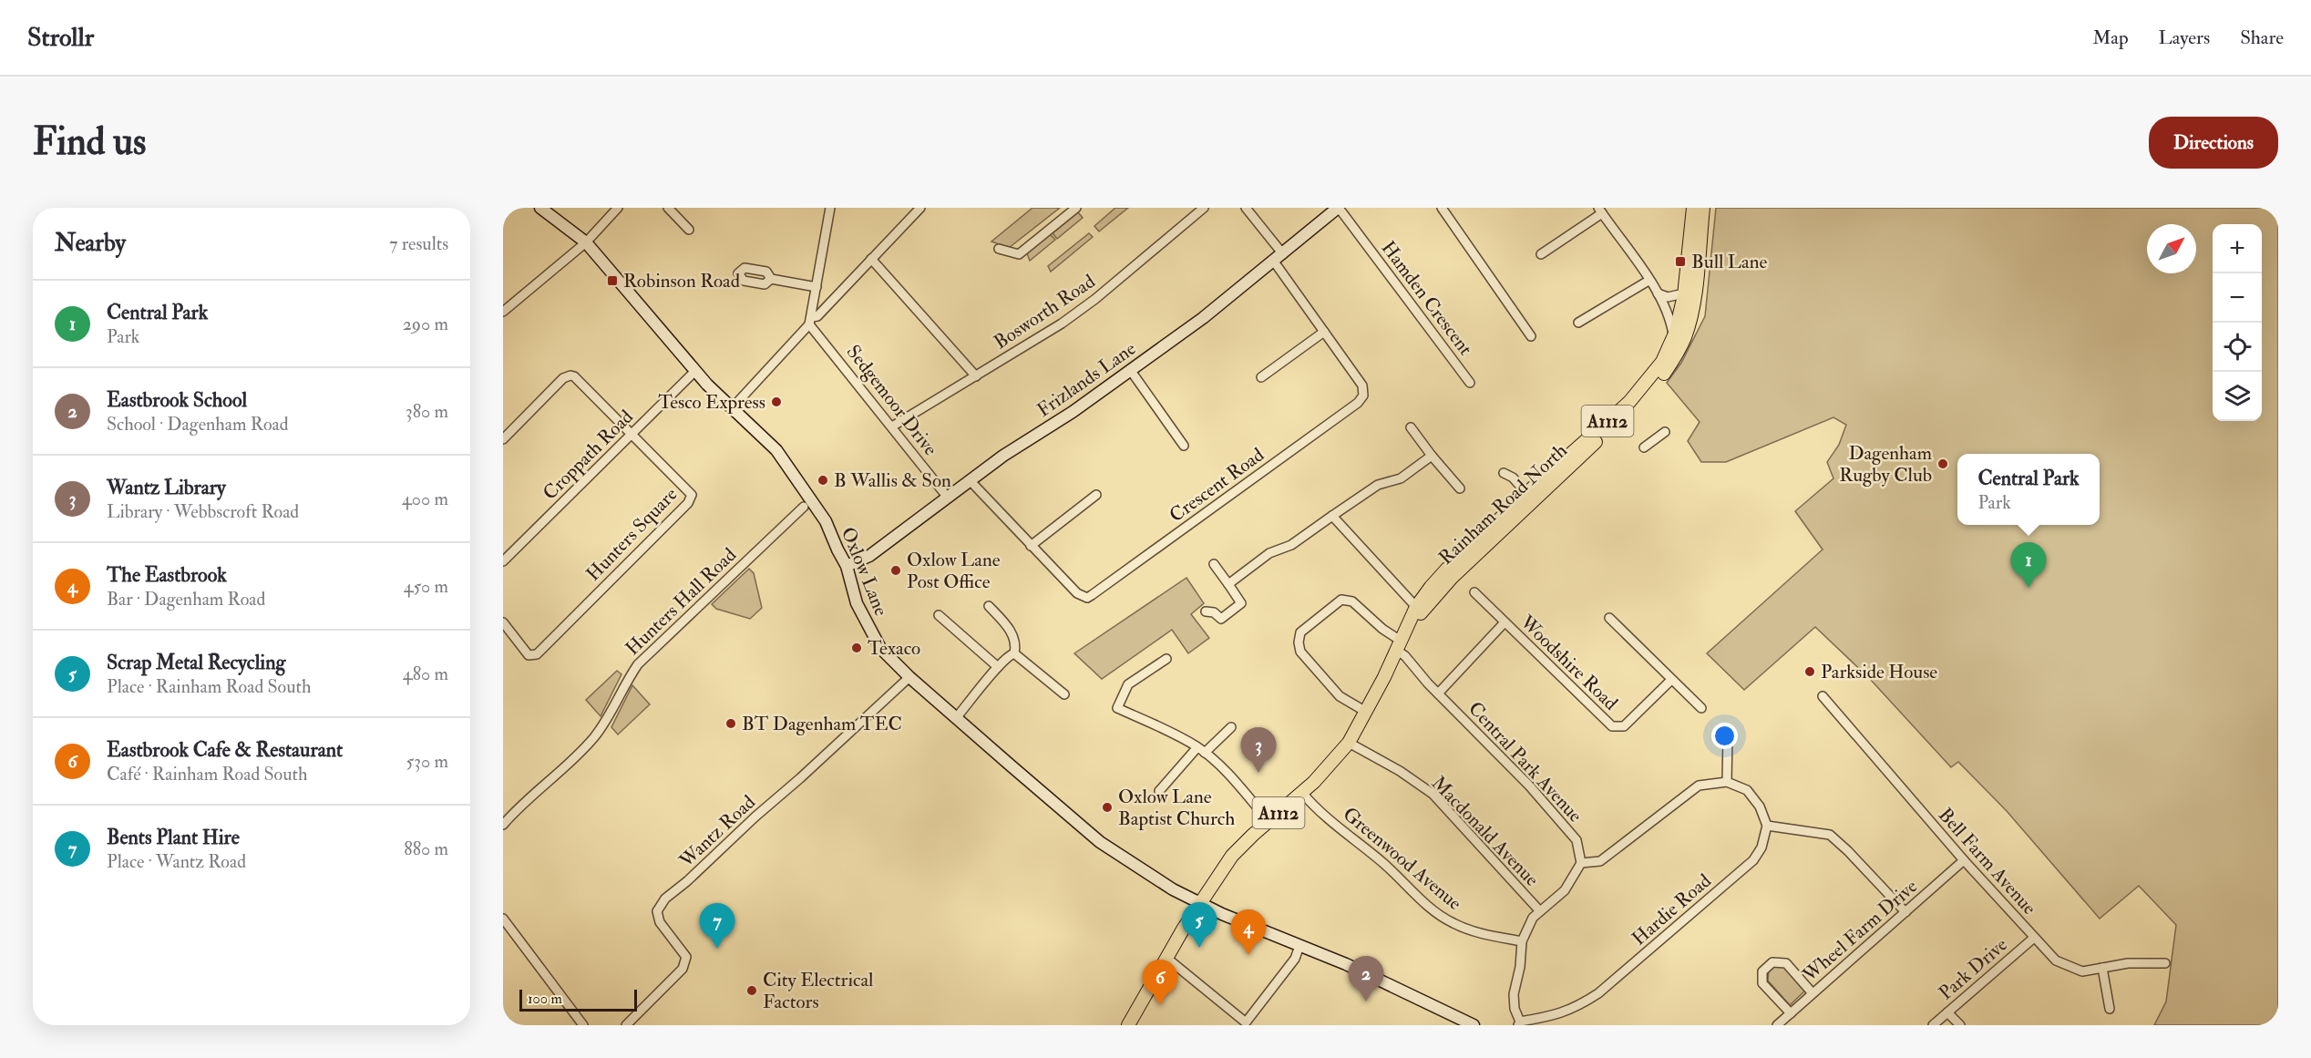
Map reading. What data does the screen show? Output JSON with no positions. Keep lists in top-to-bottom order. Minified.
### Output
{"streets":{"main road":["A1112","Rainham Road North"],"street":["Hamden Crescent","Bosworth Road","Frizlands Lane","Sedgemoor Drive","Croppath Road","Crescent Road","Hunters Square","Oxlow Lane","Hunters Hall Road","Woodshire Road","Central Park Avenue","Wantz Road","Macdonald Avenue","Greenwood Avenue","Bell Farm Avenue","Hardie Road","Wheel Farm Drive","Park Drive"]},"crossings":[["Hamden Crescent","Frizlands Lane"],["Bosworth Road","Sedgemoor Drive"],["Frizlands Lane","Sedgemoor Drive"],["Frizlands Lane","Crescent Road"],["Frizlands Lane","Oxlow Lane"],["A1112","Rainham Road North"],["A1112","Oxlow Lane"],["Croppath Road","Hunters Square"],["Croppath Road","Oxlow Lane"],["Rainham Road North","Oxlow Lane"],["Rainham Road North","Central Park Avenue"],["Rainham Road North","Macdonald Avenue"],["Rainham Road North","Greenwood Avenue"],["Oxlow Lane","Wantz Road"],["Woodshire Road","Central Park Avenue"],["Bell Farm Avenue","Wheel Farm Drive"],["Bell Farm Avenue","Park Drive"]],"places":{"transit":["Bull Lane","Robinson Road"],"other":["Tesco Express","Dagenham Rugby Club","B Wallis & Son","Oxlow Lane Post Office","Texaco","Parkside House","BT Dagenham TEC","Oxlow Lane Baptist Church","City Electrical Factors"]},"scale_bar":"100 m","north":"top right","page":{"header":"Strollr","nav":["Map","Layers","Share"],"buttons":"Directions","title":"Find us","heading":["Nearby","7 results"],"map_buttons":["+","−"],"list":[{"mark":"1","name":"Central Park","note":"Park","value":"290 m"},{"mark":"2","name":"Eastbrook School","note":"School · Dagenham Road","value":"380 m"},{"mark":"3","name":"Wantz Library","note":"Library · Webbscroft Road","value":"400 m"},{"mark":"4","name":"The Eastbrook","note":"Bar · Dagenham Road","value":"450 m"},{"mark":"5","name":"Scrap Metal Recycling","note":"Place · Rainham Road South","value":"480 m"},{"mark":"6","name":"Eastbrook Cafe & Restaurant","note":"Café · Rainham Road South","value":"530 m"},{"mark":"7","name":"Bents Plant Hire","note":"Place · Wantz Road","value":"880 m"}],"popup":["Central Park","Park"],"pins":["1","3","5","7","4","2","6"],"scale":"100 m"}}
